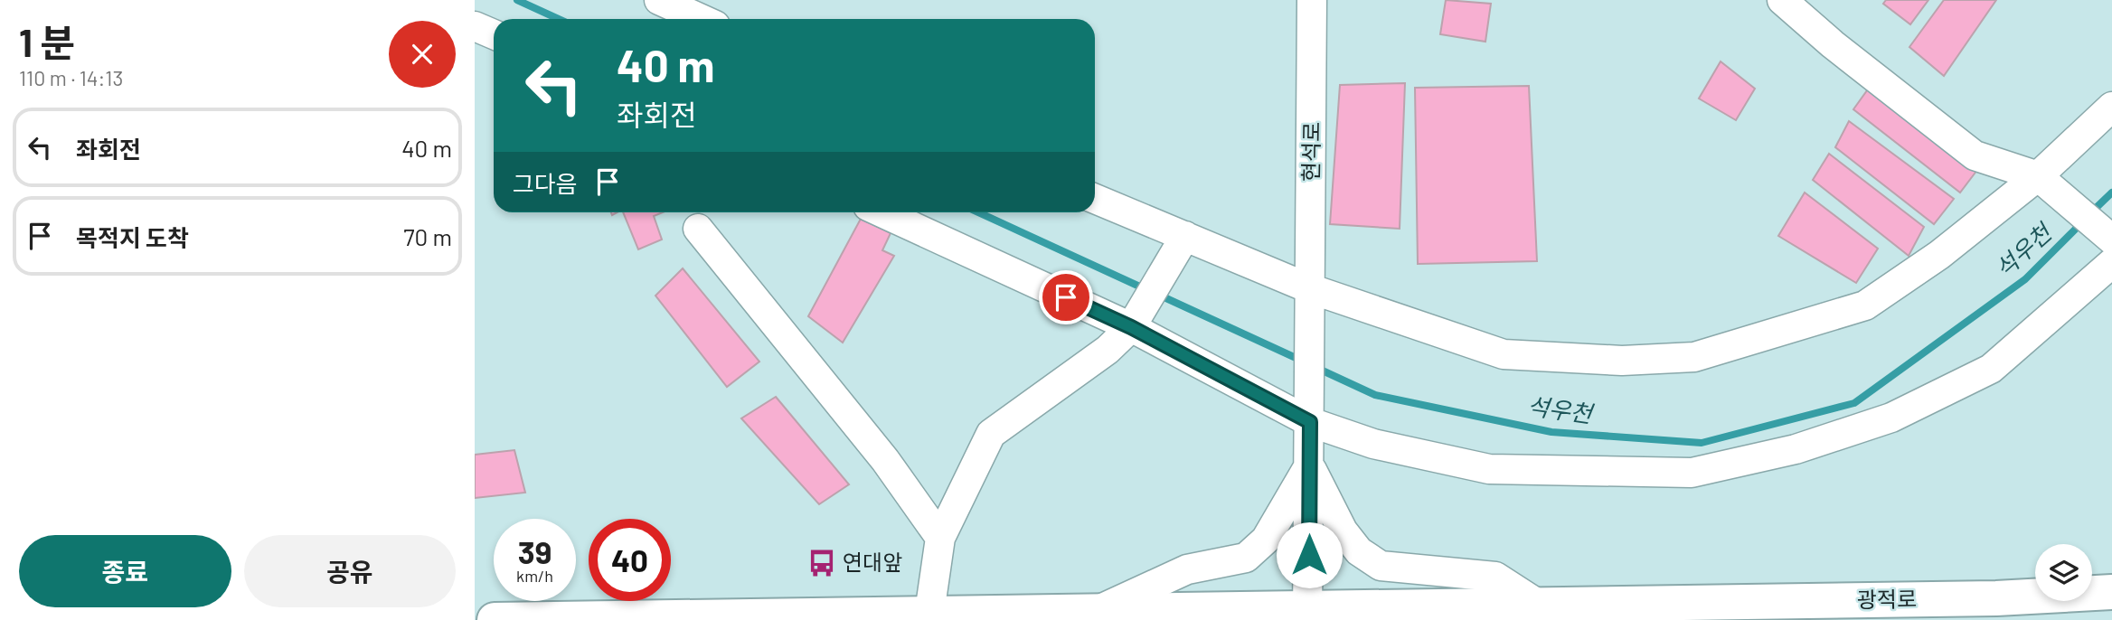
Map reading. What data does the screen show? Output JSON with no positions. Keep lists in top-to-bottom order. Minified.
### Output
{"streets":{"main road":["광적로"],"street":["현석로"]},"water":["석우천"],"places":{"bus stop":["연대앞"]},"page":{"heading":["1 분","110 m · 14:13"],"turn":["40 m","좌회전"],"list":[{"name":"좌회전","value":"40 m"},{"name":"목적지 도착","value":"70 m"}],"then":"그다음","speed":"39 km/h","limit":"40","buttons":["종료","공유"]}}
